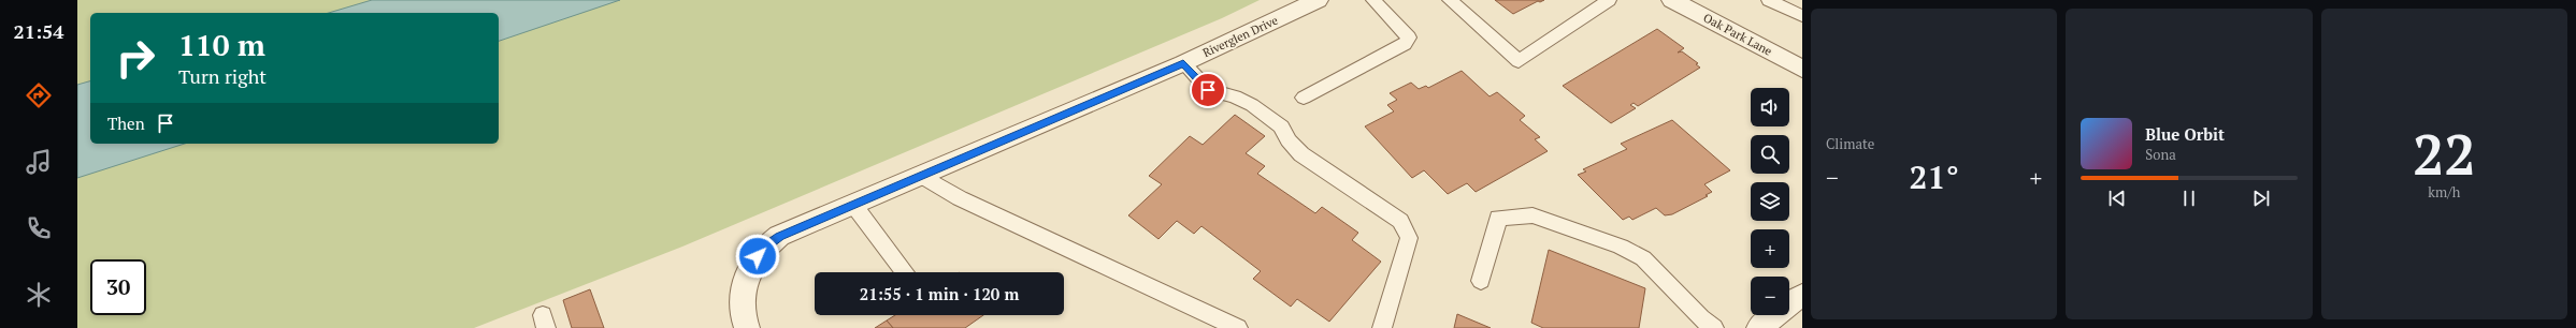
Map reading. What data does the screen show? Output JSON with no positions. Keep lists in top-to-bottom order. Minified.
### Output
{"streets":{"street":["Oak Park Lane","Riverglen Drive"]},"page":{"tabs":"21:54","tile":["Climate",["22","km/h"]],"turn":["110 m","Turn right"],"map_buttons":["+","−"],"then":"Then","song":["Blue Orbit","Sona"],"heat":["−","21°","+"],"limit":"30","trip":"21:55 · 1 min · 120 m"}}
